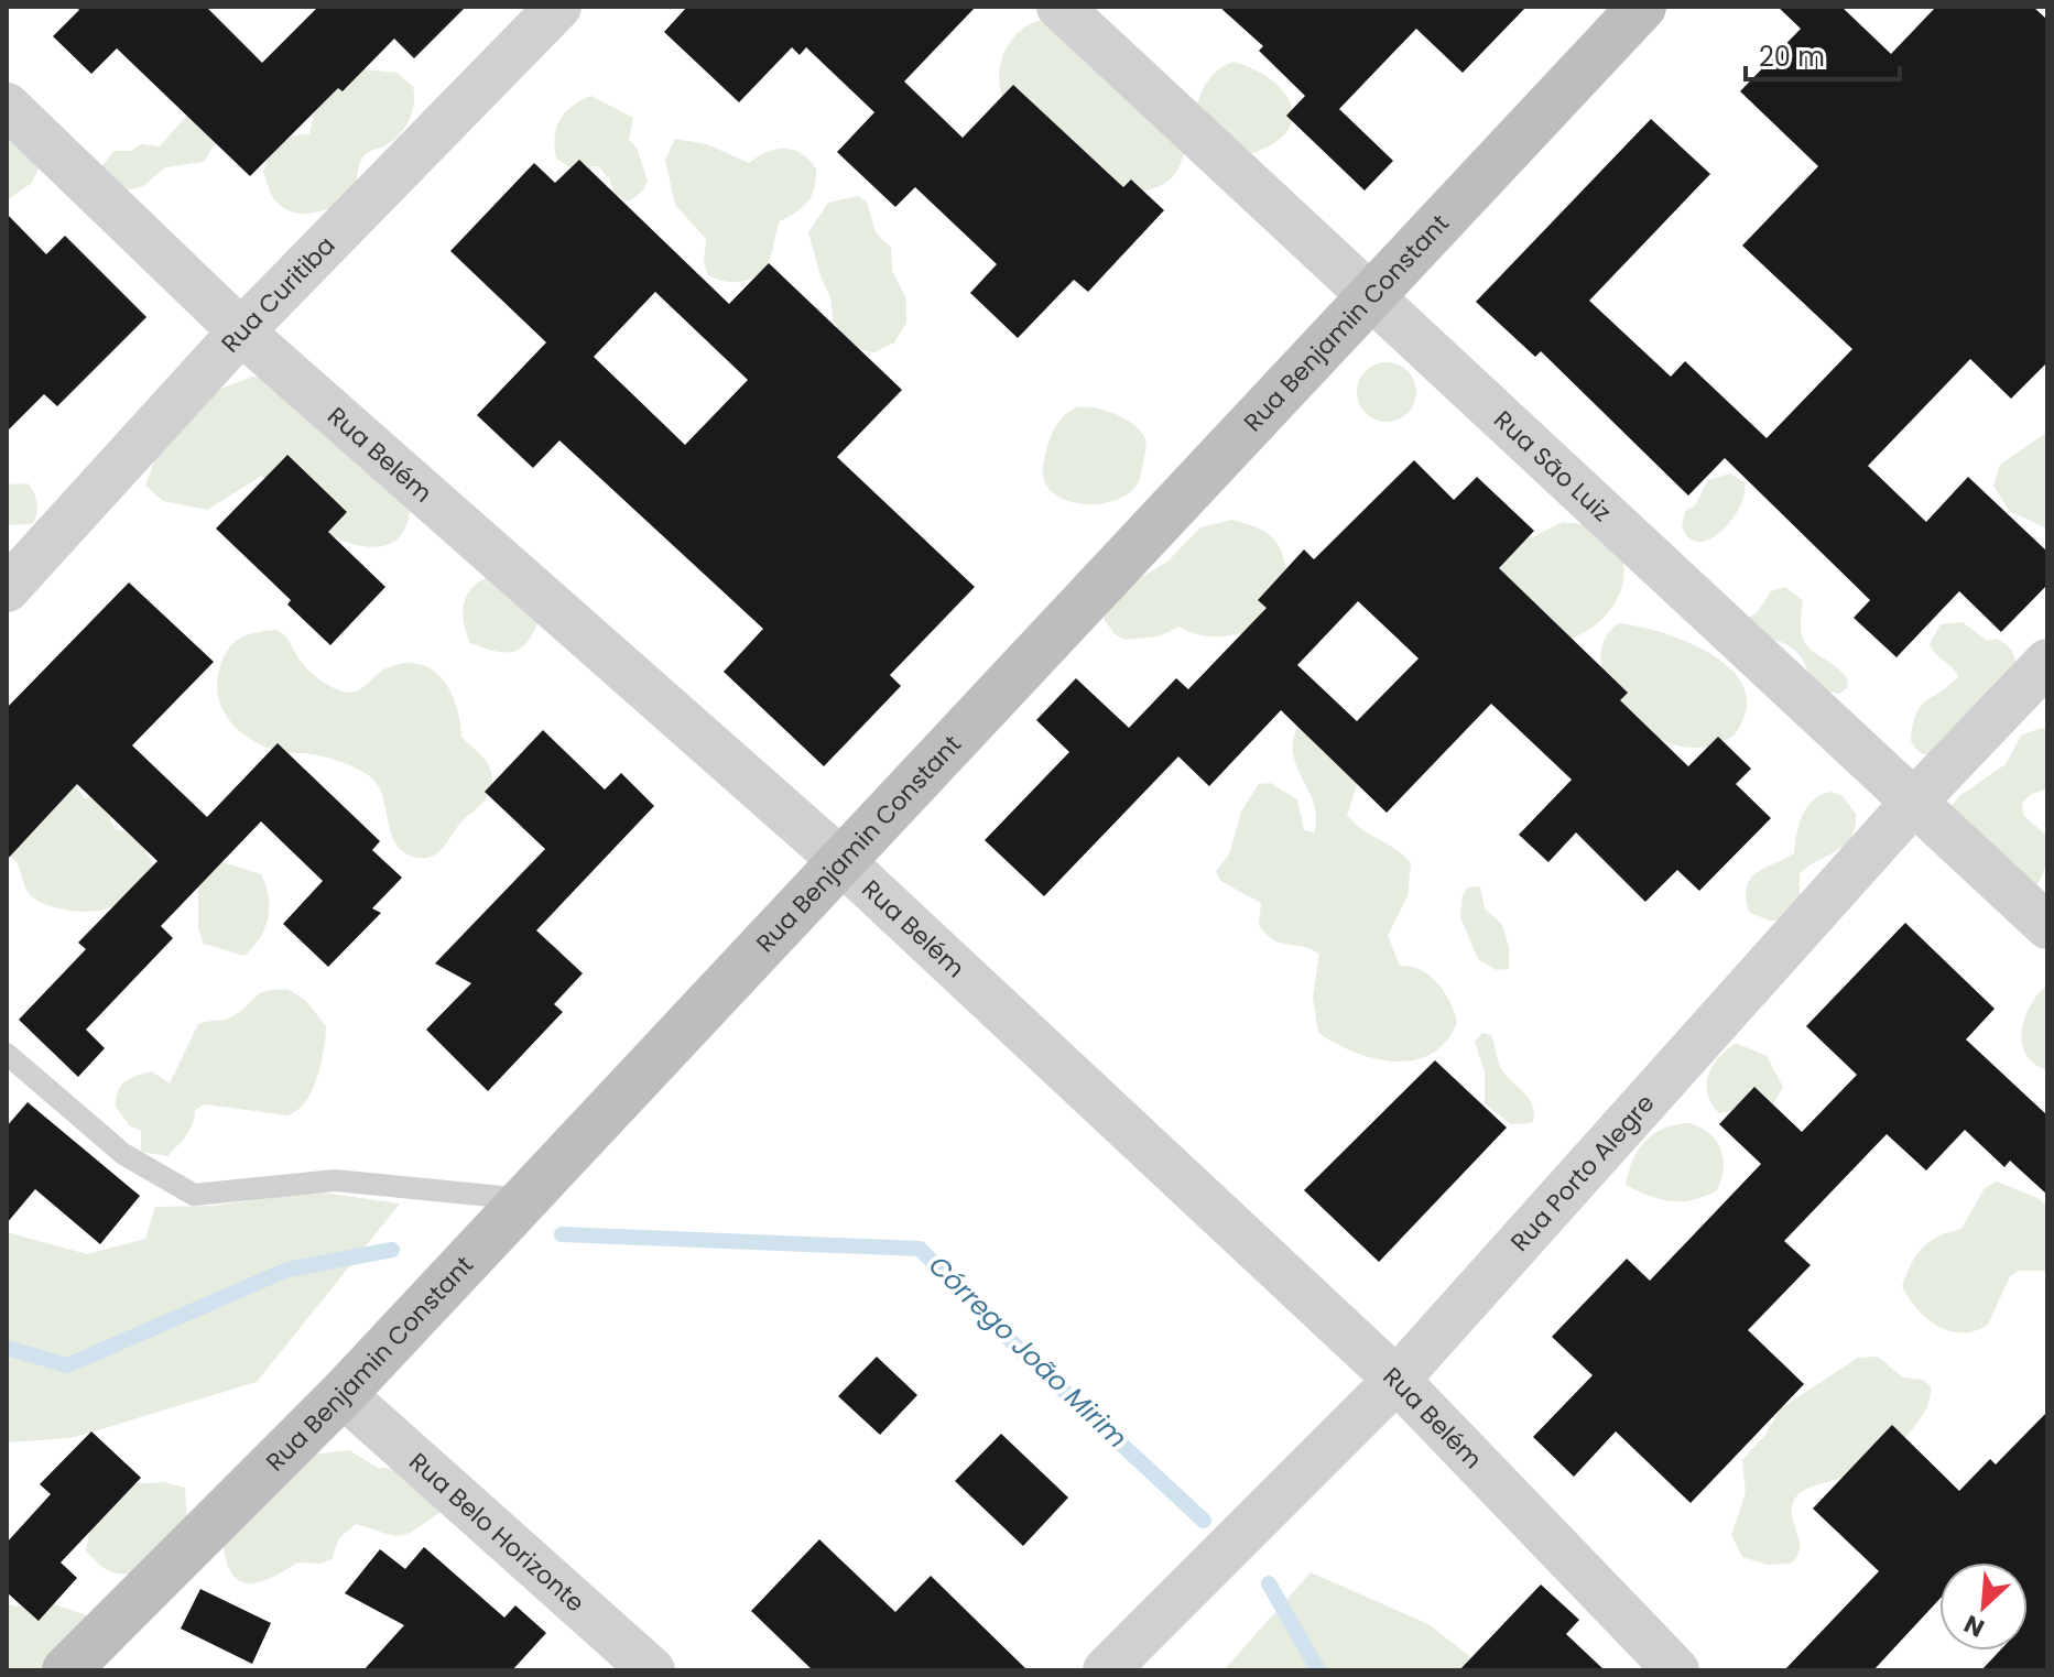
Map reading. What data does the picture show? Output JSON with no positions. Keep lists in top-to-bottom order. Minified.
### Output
{"streets":{"street":["Rua Curitiba","Rua Benjamin Constant","Rua Belém","Rua São Luiz","Rua Porto Alegre","Rua Belo Horizonte"]},"crossings":[["Rua Curitiba","Rua Belém"],["Rua Benjamin Constant","Rua Belém"],["Rua Benjamin Constant","Rua São Luiz"],["Rua Benjamin Constant","Rua Belo Horizonte"],["Rua Belém","Rua Porto Alegre"],["Rua São Luiz","Rua Porto Alegre"]],"water":["Córrego João Mirim"],"scale_bar":"20 m","north":"bottom left"}
